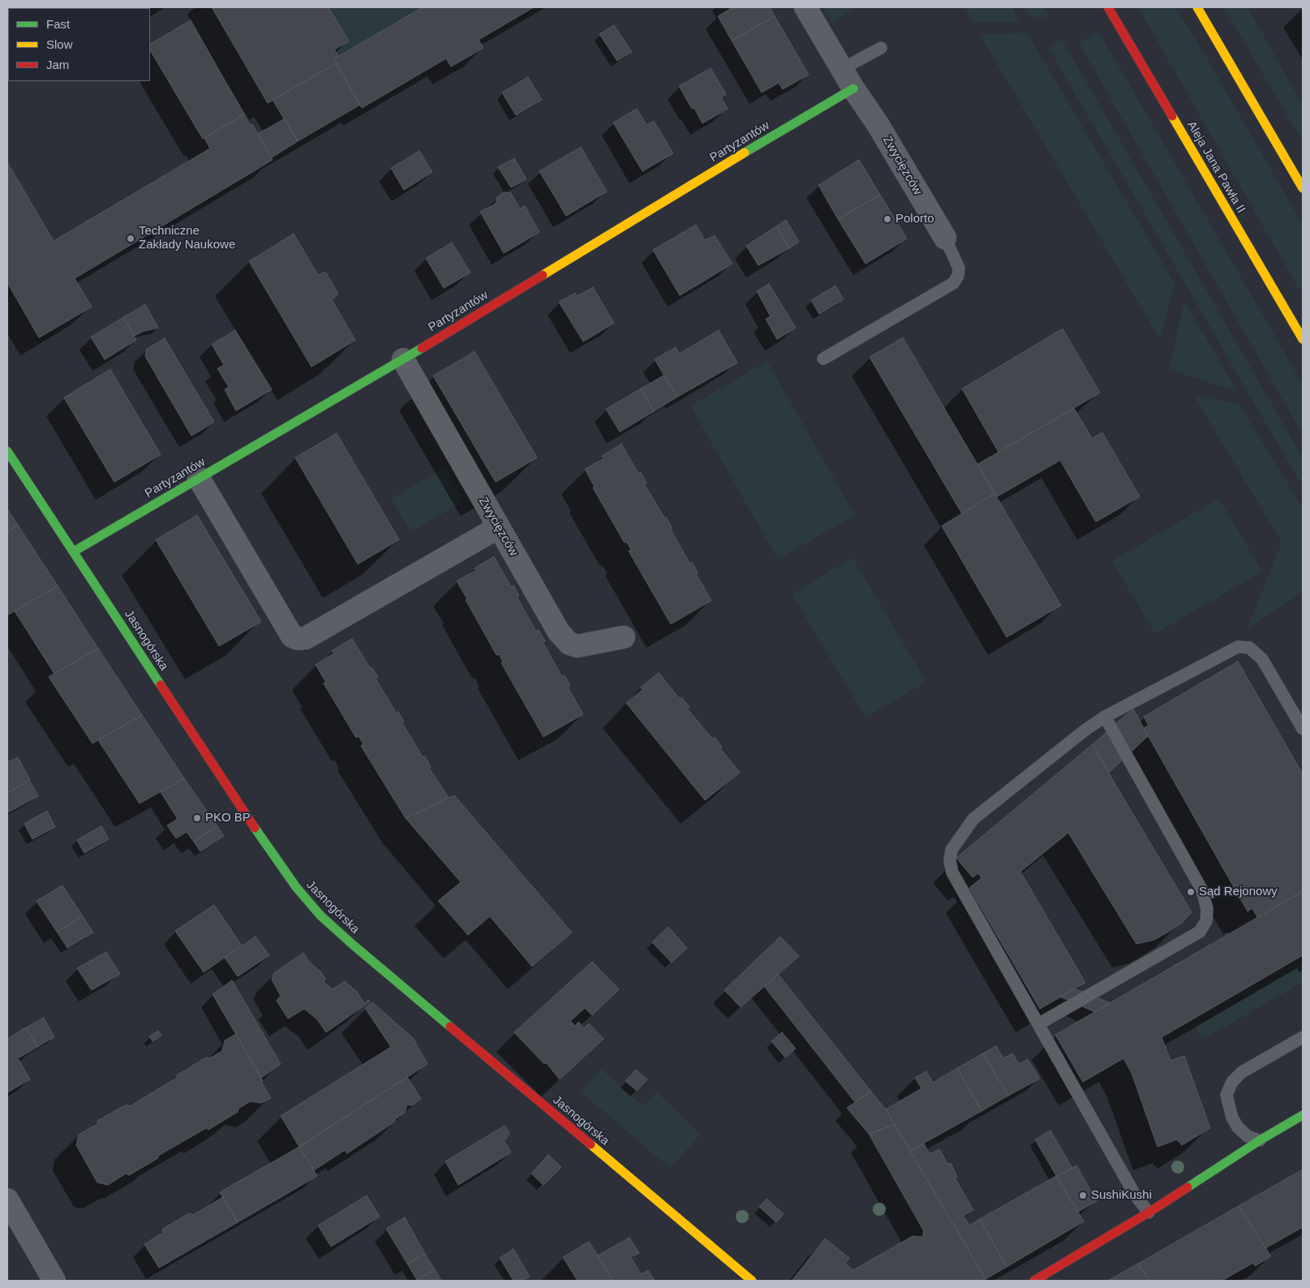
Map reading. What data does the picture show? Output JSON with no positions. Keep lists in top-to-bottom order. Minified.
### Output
{"streets":{"street":["Partyzantów","Zwycięzców","Aleja Jana Pawła II","Jasnogórska"]},"crossings":[["Partyzantów","Zwycięzców"],["Partyzantów","Jasnogórska"]],"places":["Polorto","Techniczne Zakłady Naukowe","PKO BP","Sąd Rejonowy","SushiKushi"],"legend":["Fast","Slow","Jam"]}
